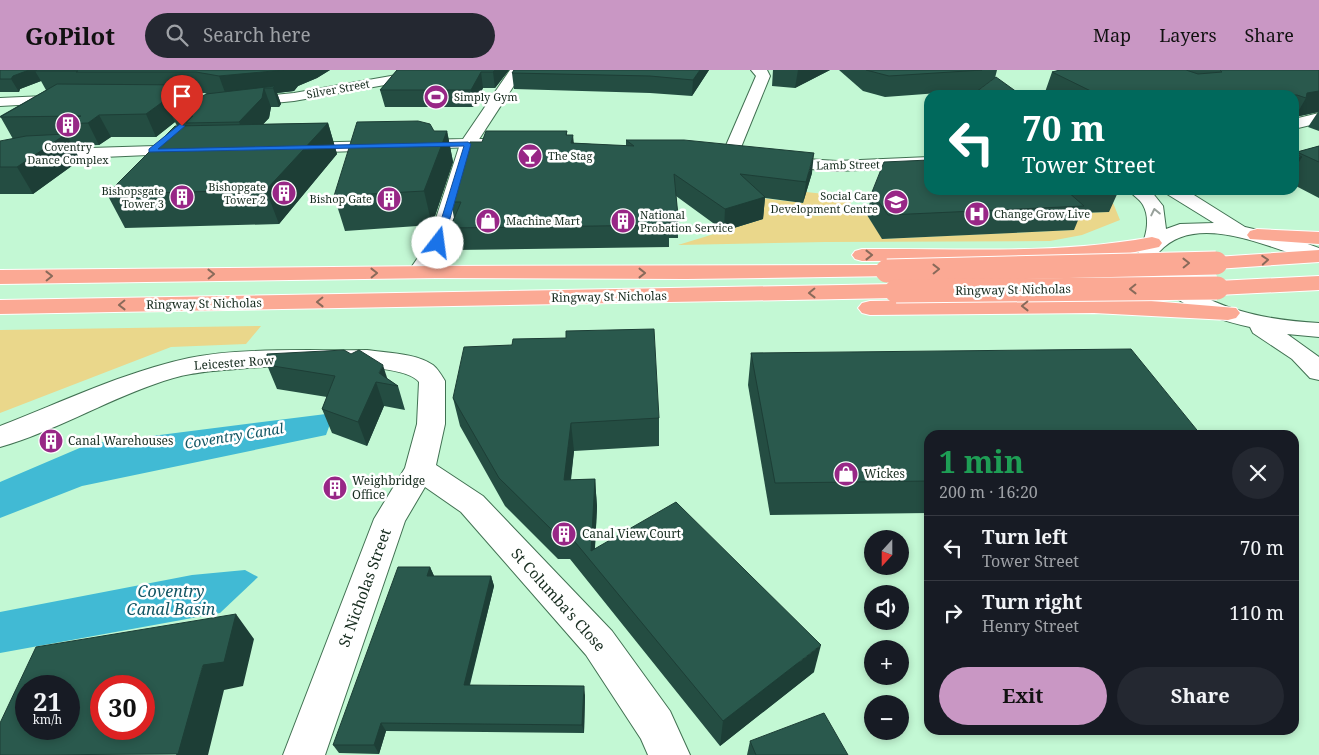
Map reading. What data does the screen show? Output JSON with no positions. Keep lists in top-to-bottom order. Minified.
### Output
{"streets":{"highway":["Ringway St Nicholas"],"street":["Silver Street","Lamb Street","Leicester Row","St Nicholas Street","St Columba's Close"]},"crossings":[["Leicester Row","St Nicholas Street"],["St Nicholas Street","St Columba's Close"]],"water":["Coventry Canal","Coventry Canal Basin"],"places":{"sports":["Simply Gym"],"building":["Coventry Dance Complex","Bishopgate Tower 2","Bishopsgate Tower 3","Bishop Gate","National Probation Service","Canal Warehouses","Weighbridge Office","Canal View Court"],"bar":["The Stag"],"school or university":["Social Care Development Centre"],"hospital":["Change Grow Live"],"shop":["Machine Mart","Wickes"]},"north":"bottom","page":{"header":"GoPilot","search":"Search here","nav":["Map","Layers","Share"],"turn":["70 m","Tower Street"],"heading":["1 min","200 m · 16:20"],"list":[{"name":"Turn left","note":"Tower Street","value":"70 m"},{"name":"Turn right","note":"Henry Street","value":"110 m"}],"map_buttons":["+","−"],"buttons":["Exit","Share"],"speed":"21 km/h","limit":"30"}}
